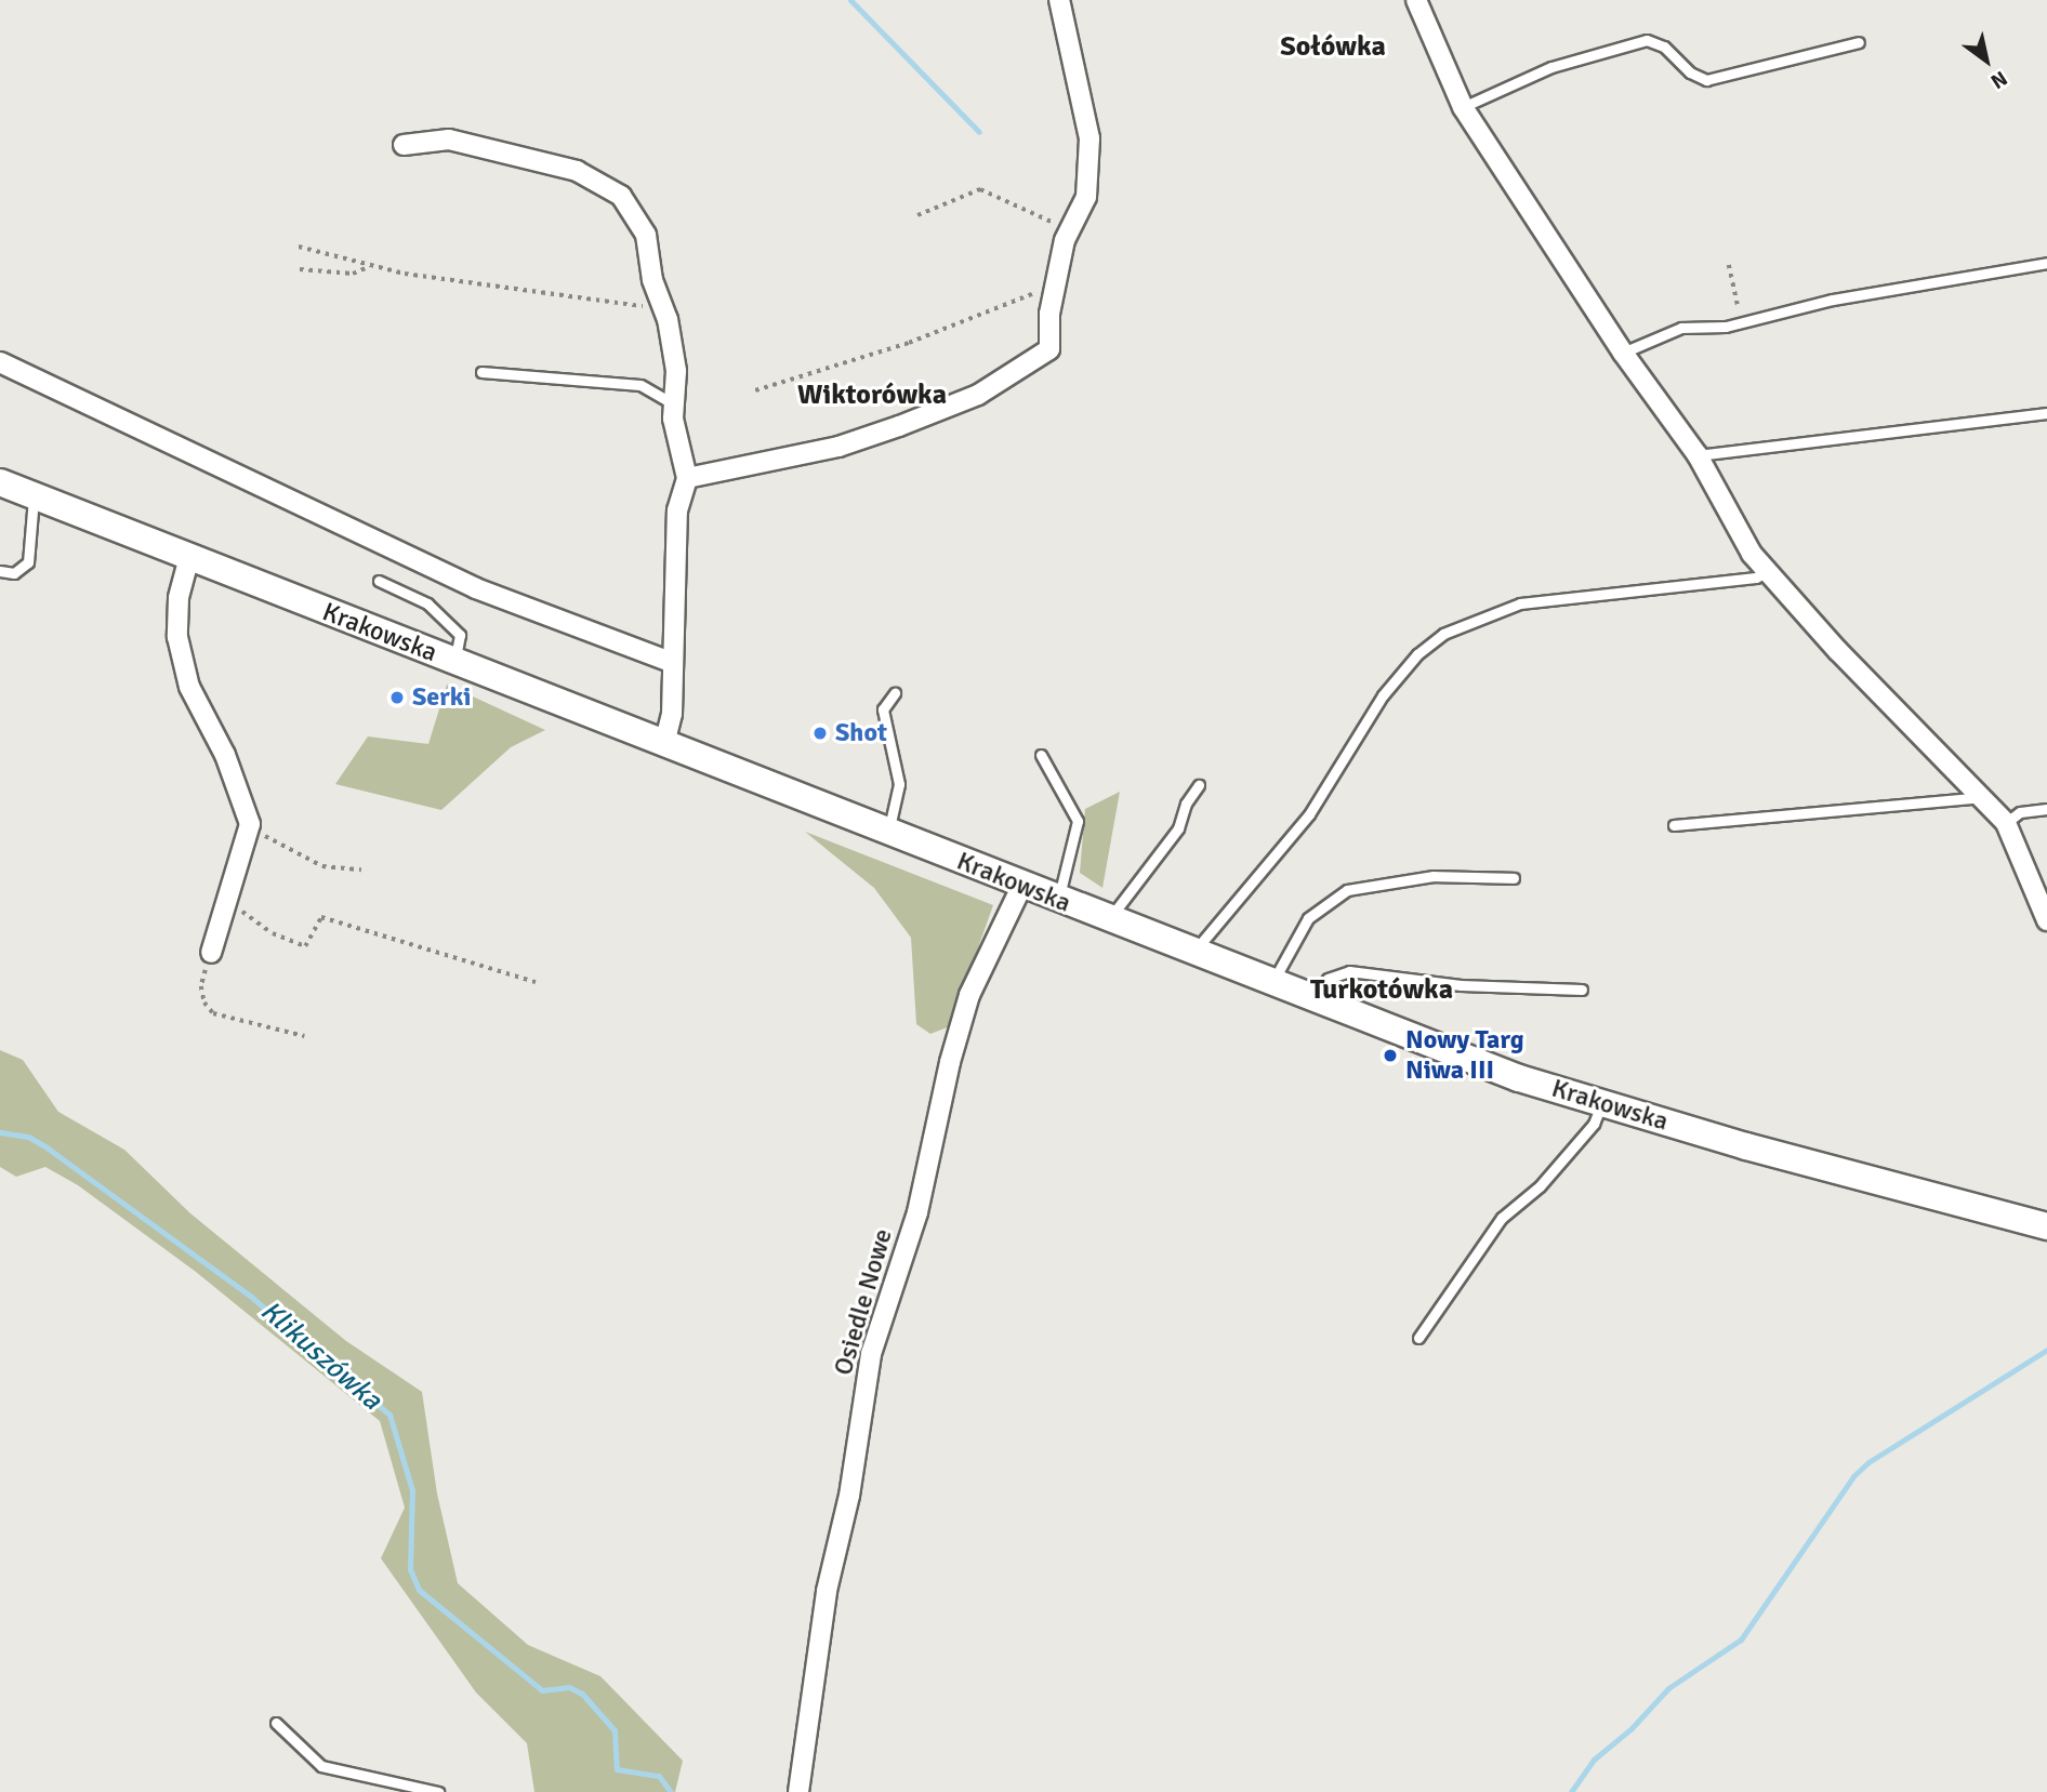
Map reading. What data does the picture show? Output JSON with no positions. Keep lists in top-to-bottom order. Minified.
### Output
{"streets":{"main road":["Krakowska"],"street":["Osiedle Nowe"]},"crossings":[["Krakowska","Osiedle Nowe"]],"districts":["Sołówka","Wiktorówka","Turkotówka"],"water":["Klikuszówka"],"places":["Serki","Shot","Nowy Targ Niwa III"],"north":"bottom right"}
